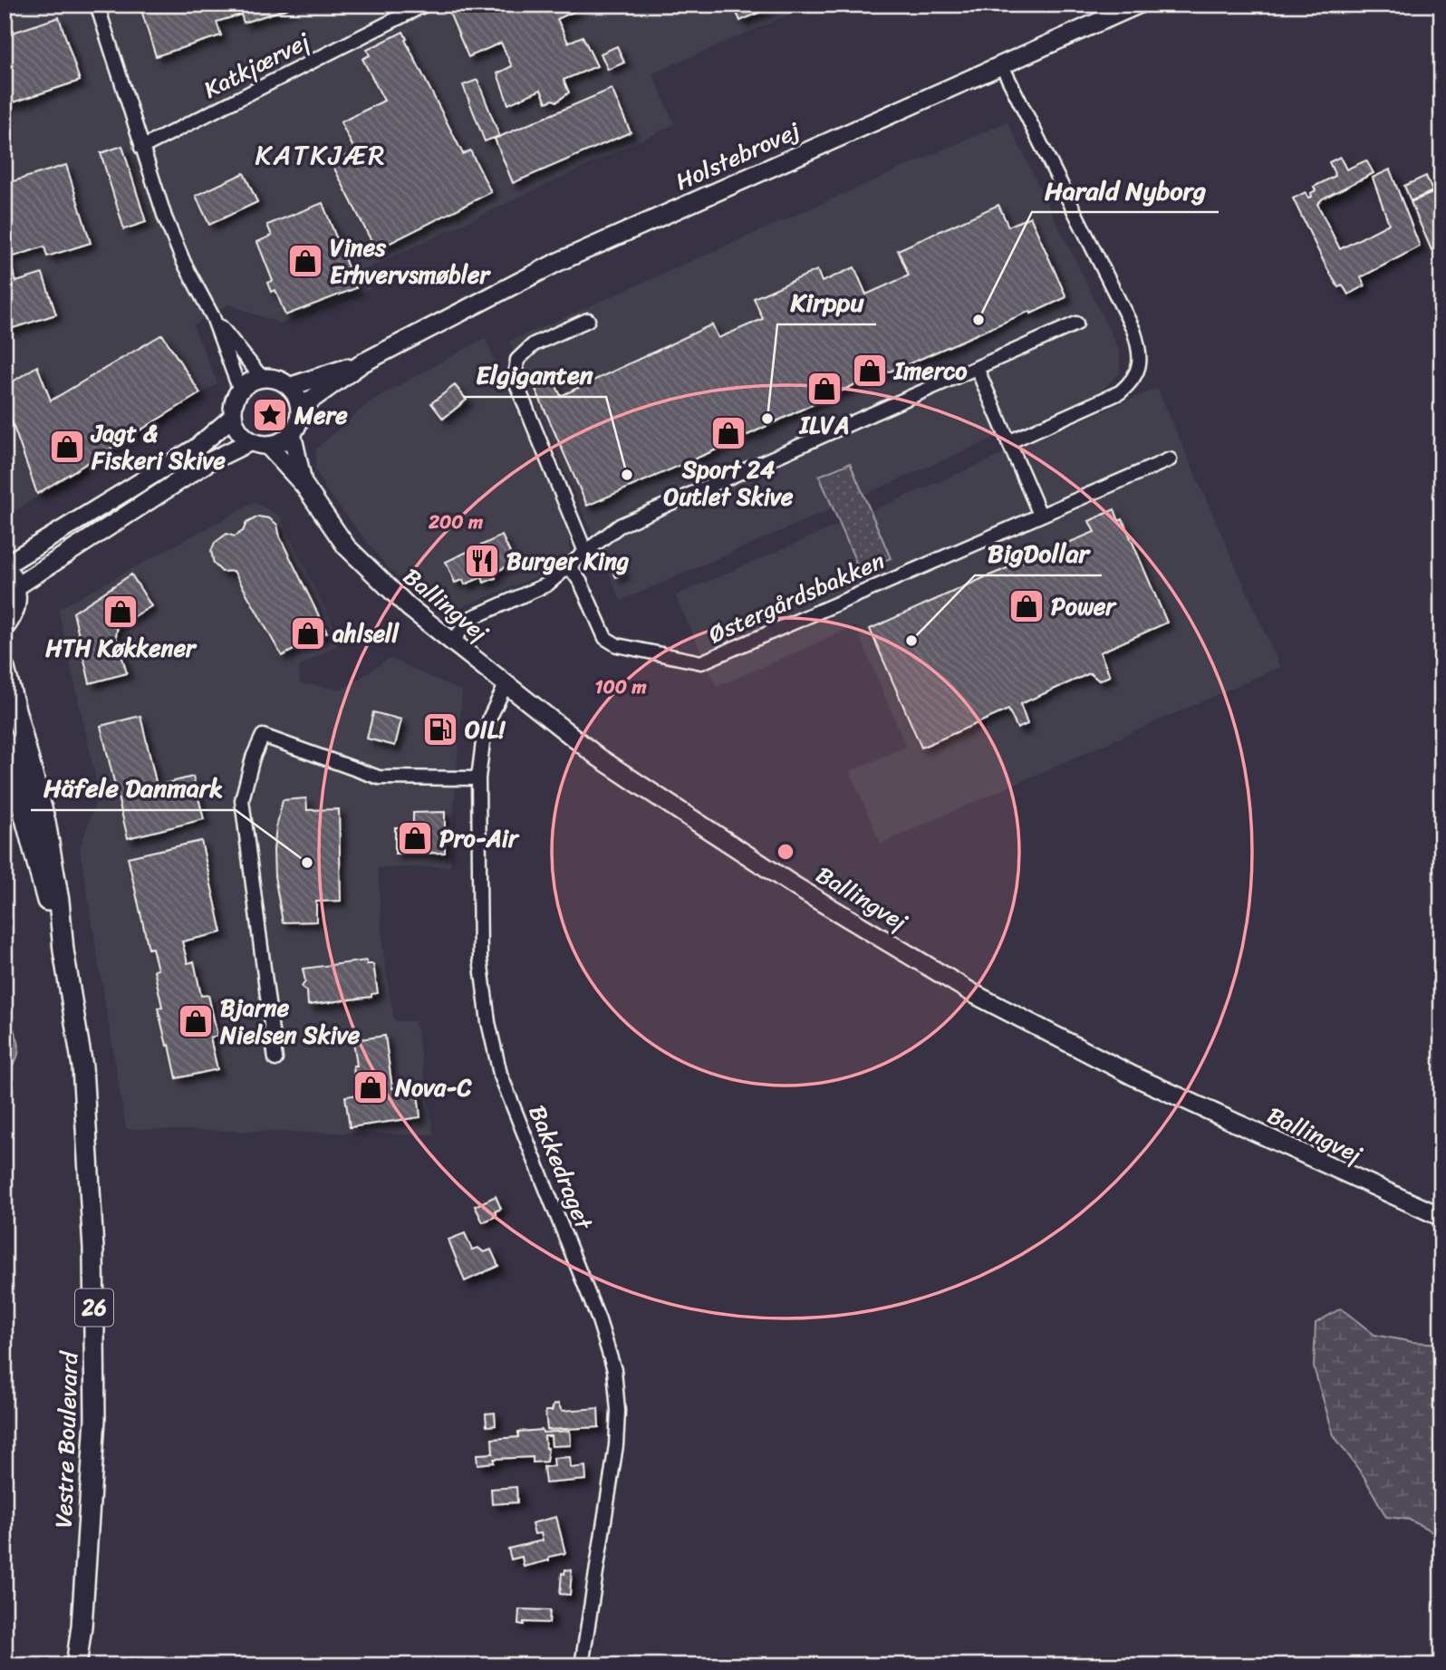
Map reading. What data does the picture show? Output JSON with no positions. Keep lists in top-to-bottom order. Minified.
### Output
{"streets":{"main road":["Holstebrovej","Ballingvej","26","Vestre Boulevard"],"street":["Katkjærvej","Østergårdsbakken","Bakkedraget"]},"crossings":[["Holstebrovej","Ballingvej"],["Ballingvej","Bakkedraget"]],"districts":["KATKJÆR"],"places":{"shop":["Vines Erhvervsmøbler","Imerco","ILVA","Sport 24 Outlet Skive","Jagt & Fiskeri Skive","Power","HTH Køkkener","ahlsell","Pro-Air","Bjarne Nielsen Skive","Nova-C"],"other":["Harald Nyborg","Kirppu","Elgiganten","BigDollar","Häfele Danmark"],"place":["Mere"],"restaurant":["Burger King"],"fuel station":["OIL!"]},"rings":["200 m","100 m"]}
